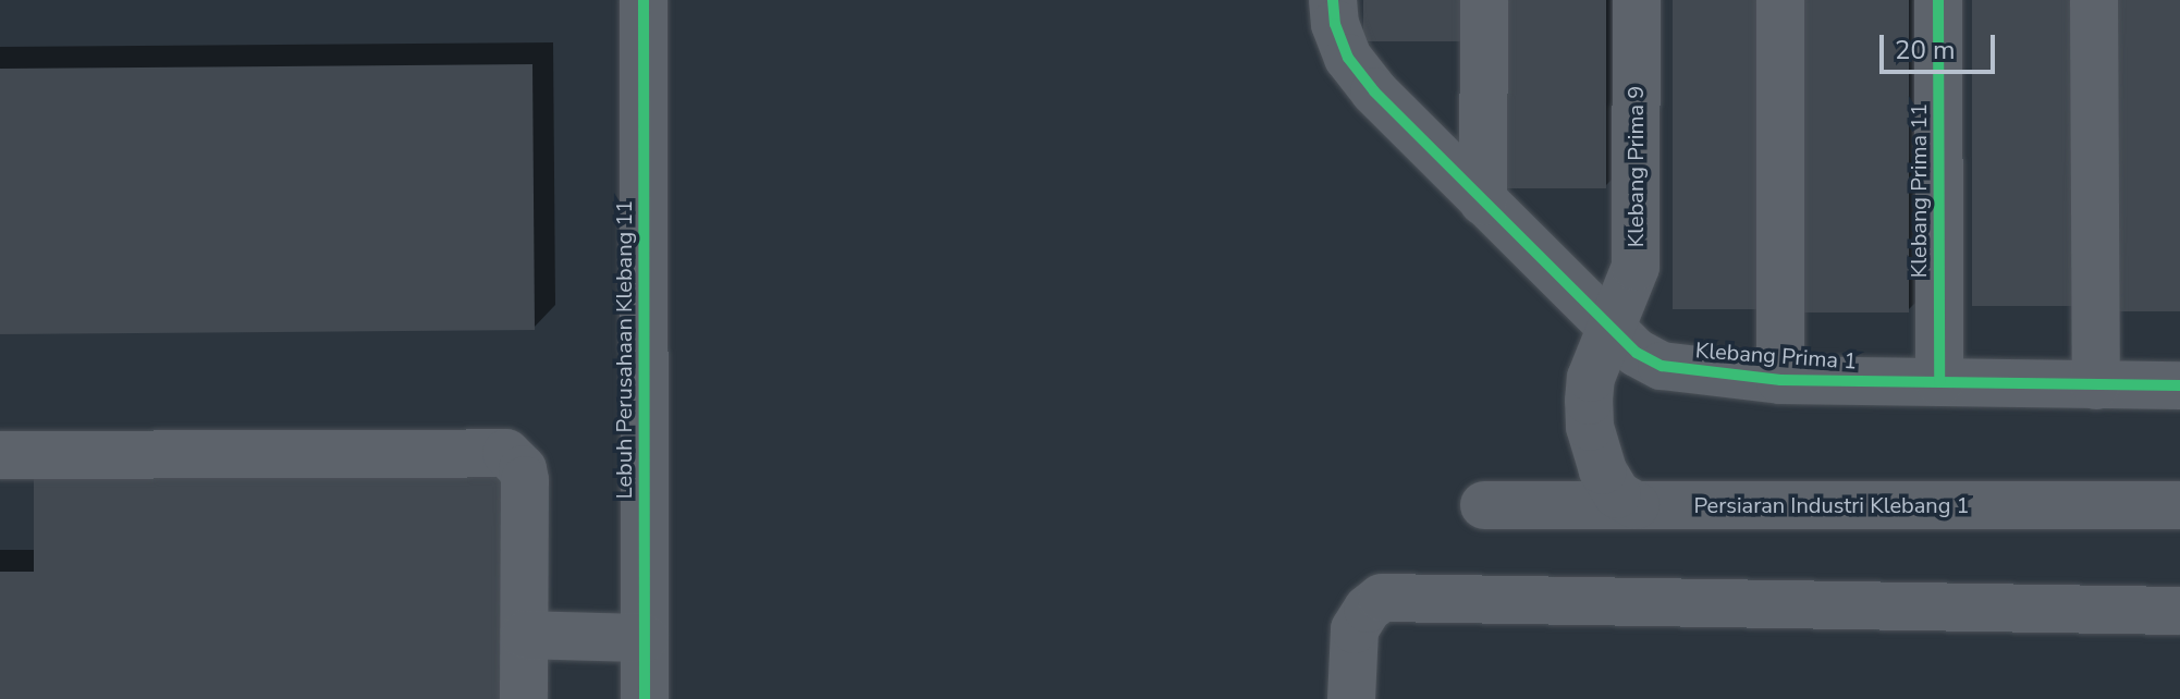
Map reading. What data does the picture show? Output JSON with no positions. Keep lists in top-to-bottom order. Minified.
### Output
{"streets":{"street":["Klebang Prima 9","Klebang Prima 11","Lebuh Perusahaan Klebang 11","Klebang Prima 1","Persiaran Industri Klebang 1"]},"crossings":[["Klebang Prima 9","Klebang Prima 1"],["Klebang Prima 9","Persiaran Industri Klebang 1"],["Klebang Prima 11","Klebang Prima 1"]],"scale_bar":"20 m"}
